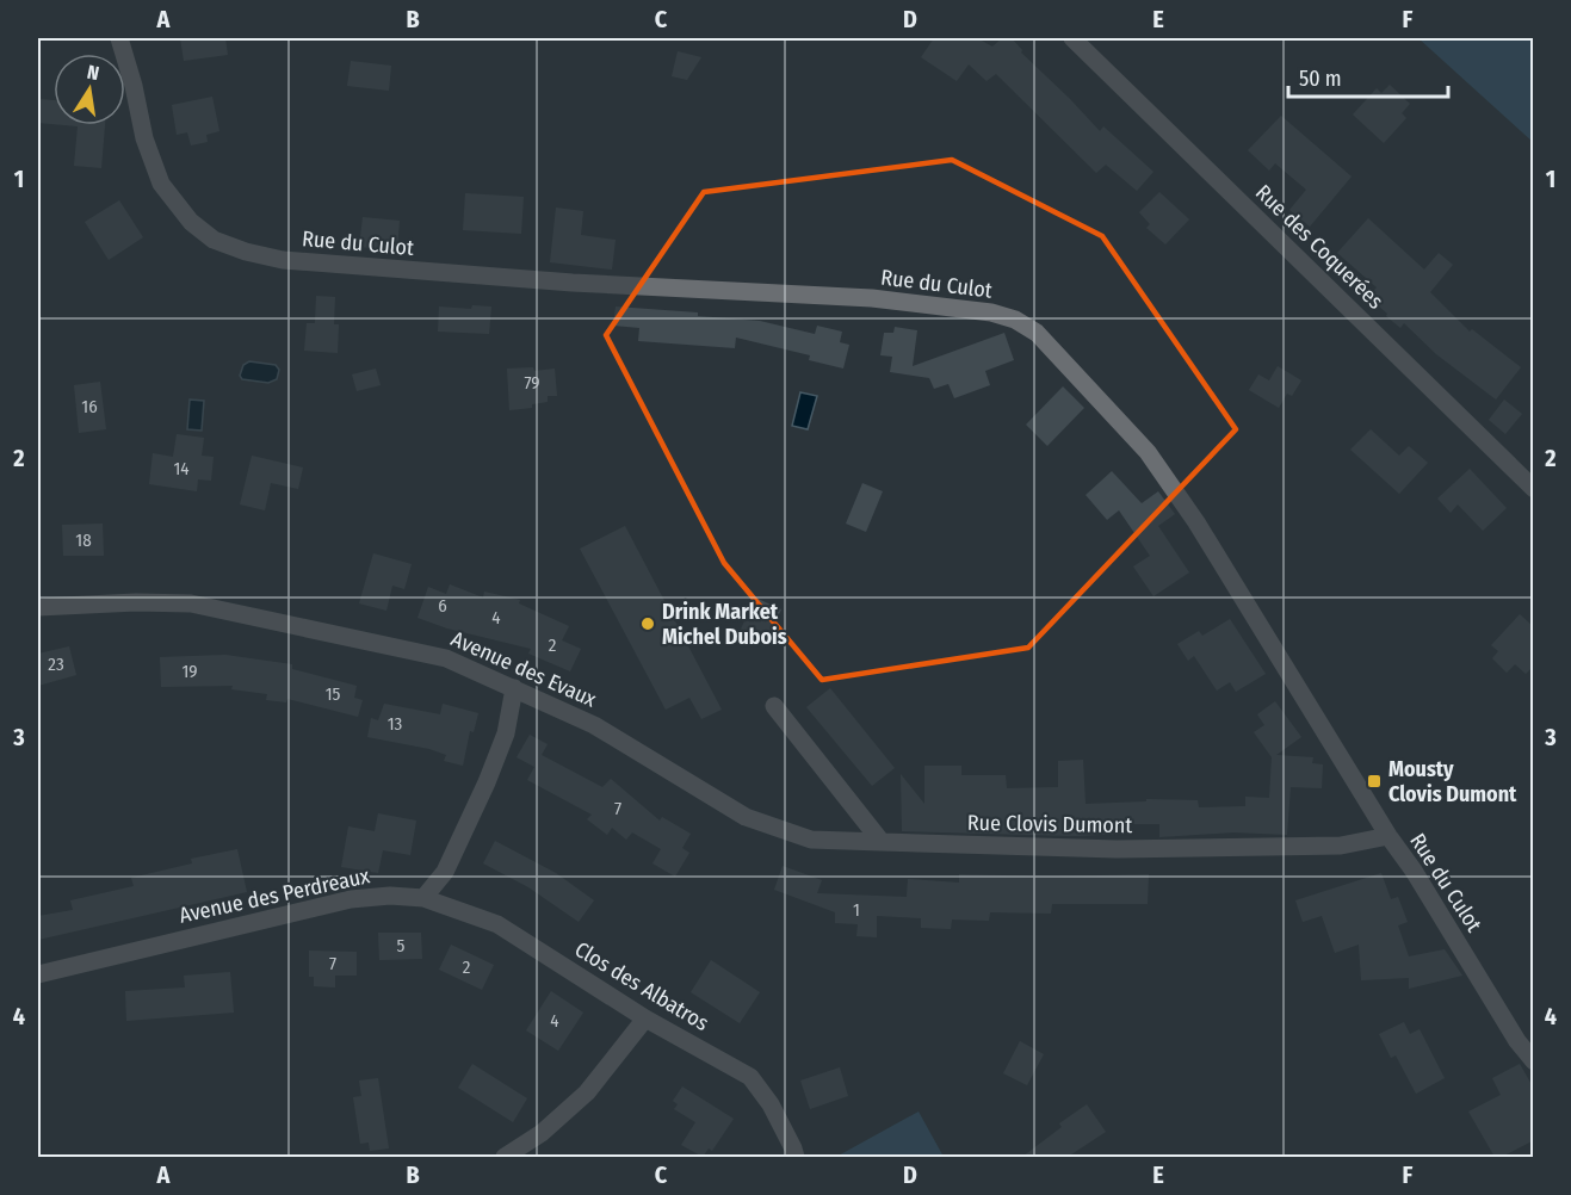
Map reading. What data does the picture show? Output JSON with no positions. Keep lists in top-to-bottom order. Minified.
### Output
{"streets":{"street":["Rue du Culot","Rue des Coquerées","Avenue des Evaux","Rue Clovis Dumont","Avenue des Perdreaux","Clos des Albatros"]},"crossings":[["Rue du Culot","Rue Clovis Dumont"],["Avenue des Evaux","Rue Clovis Dumont"],["Avenue des Perdreaux","Clos des Albatros"]],"places":{"other":["Drink Market Michel Dubois"],"transit":["Mousty Clovis Dumont"]},"house_numbers":["79","16","14","18","6","4","2","23","19","15","13","7","1","5","7","2","4"],"scale_bar":"50 m","north":"top","grid":{"columns":["A","B","C","D","E","F"],"rows":["1","2","3","4"]}}
